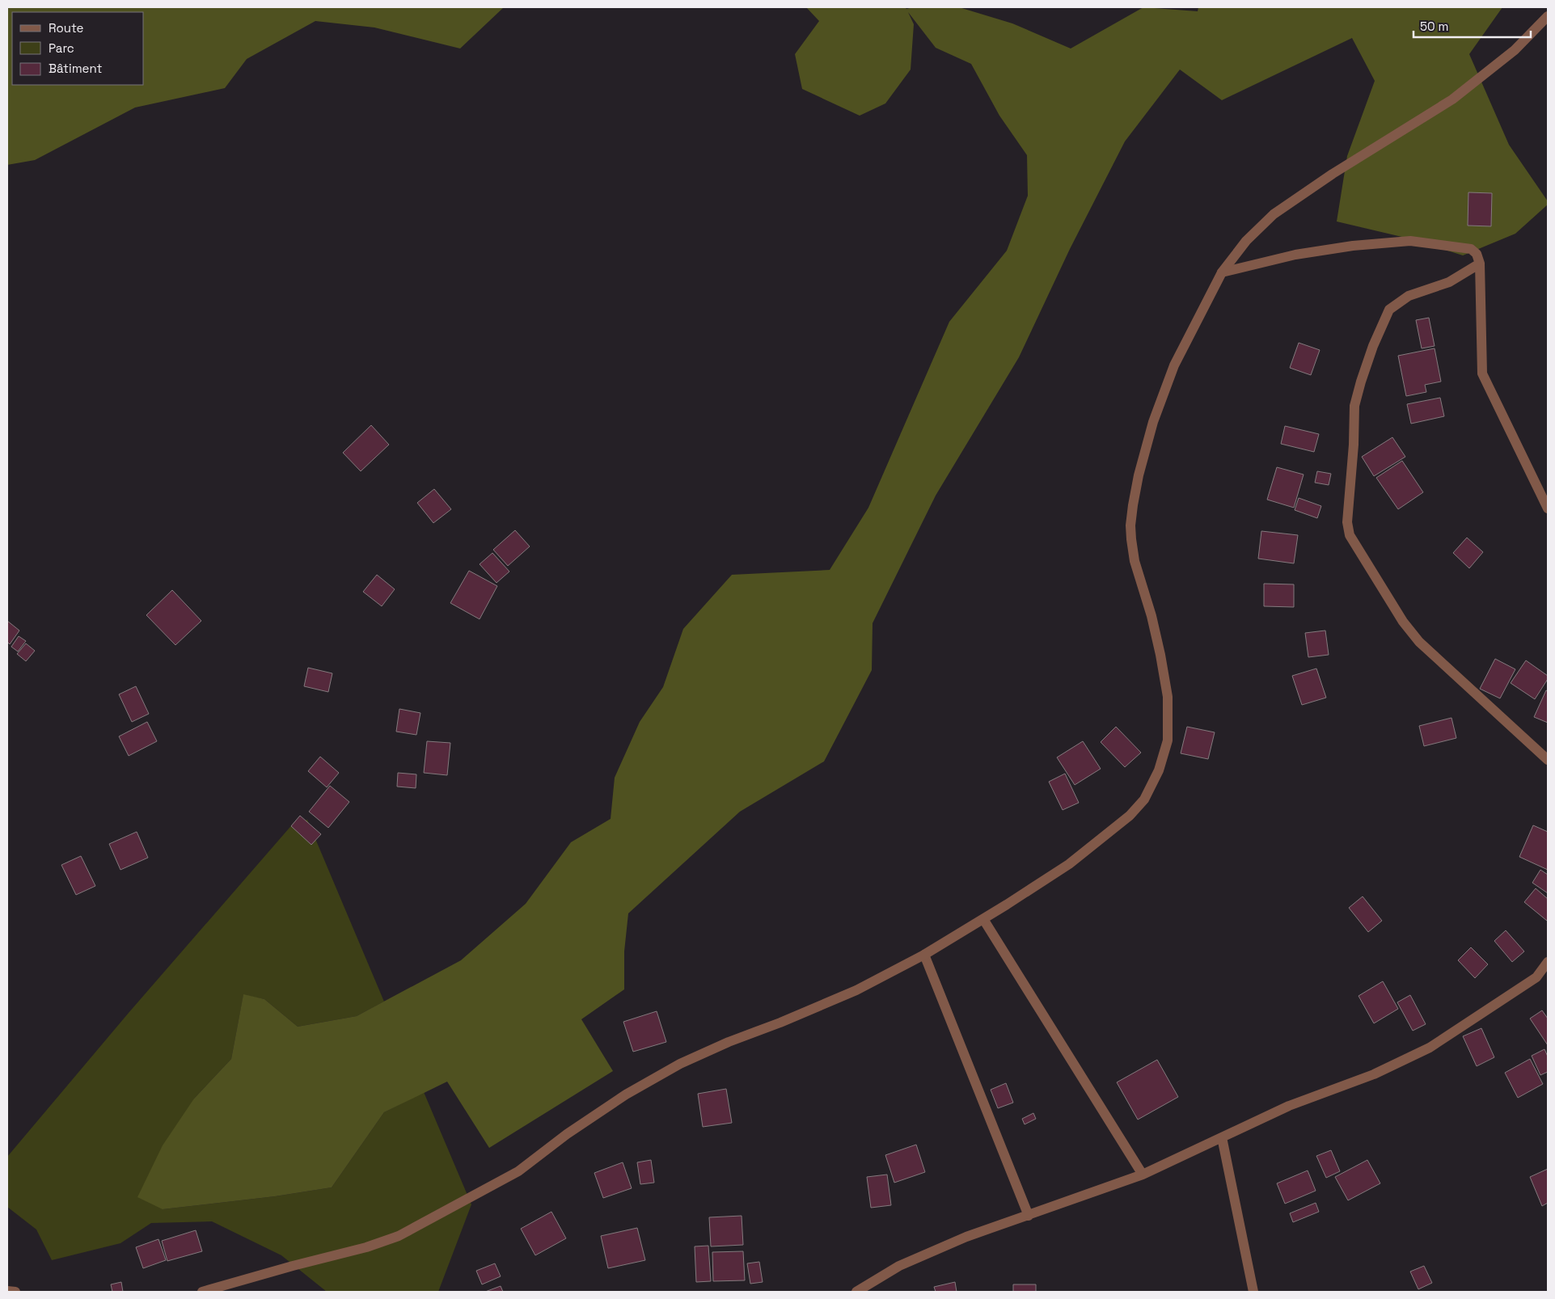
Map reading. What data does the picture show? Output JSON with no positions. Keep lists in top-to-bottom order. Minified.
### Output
{"legend":["Route","Parc","Bâtiment"],"scale_bar":"50 m"}
